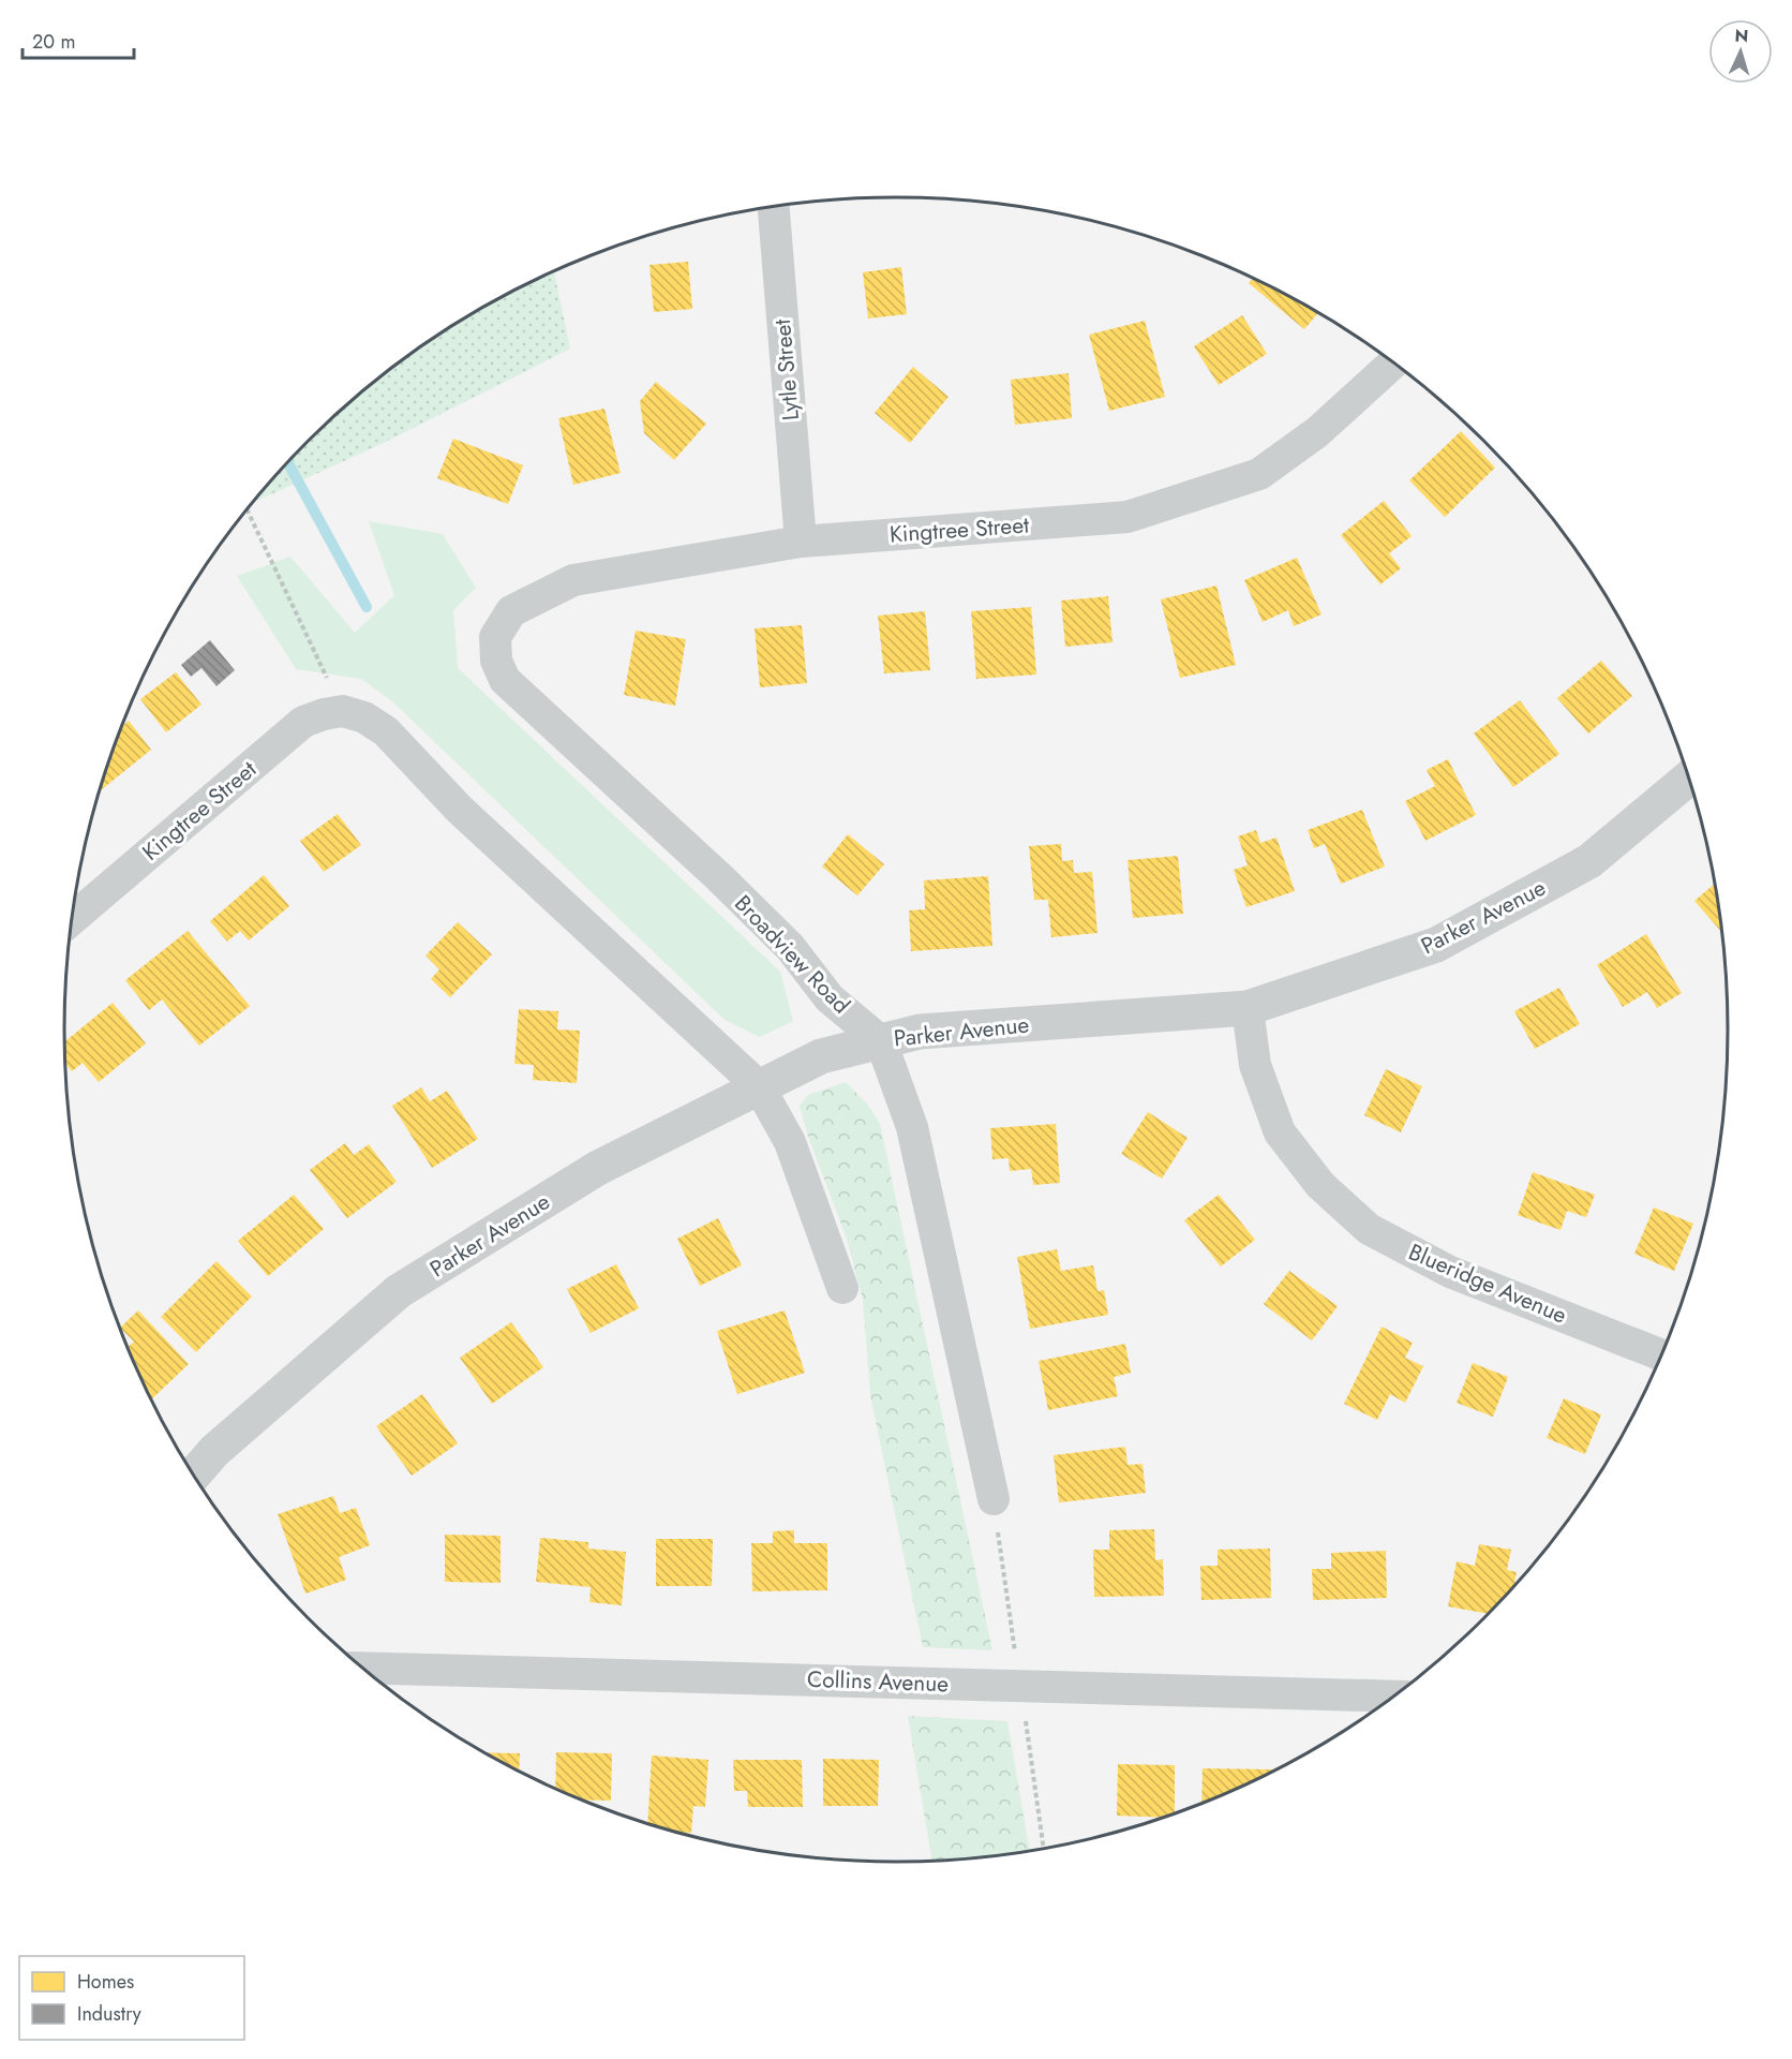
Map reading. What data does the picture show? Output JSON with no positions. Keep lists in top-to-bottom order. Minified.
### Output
{"streets":{"street":["Lytle Street","Kingtree Street","Parker Avenue","Broadview Road","Blueridge Avenue","Collins Avenue"]},"crossings":[["Lytle Street","Kingtree Street"],["Kingtree Street","Broadview Road"],["Parker Avenue","Broadview Road"],["Parker Avenue","Blueridge Avenue"]],"legend":["Homes","Industry"],"scale_bar":"20 m","north":"top"}
